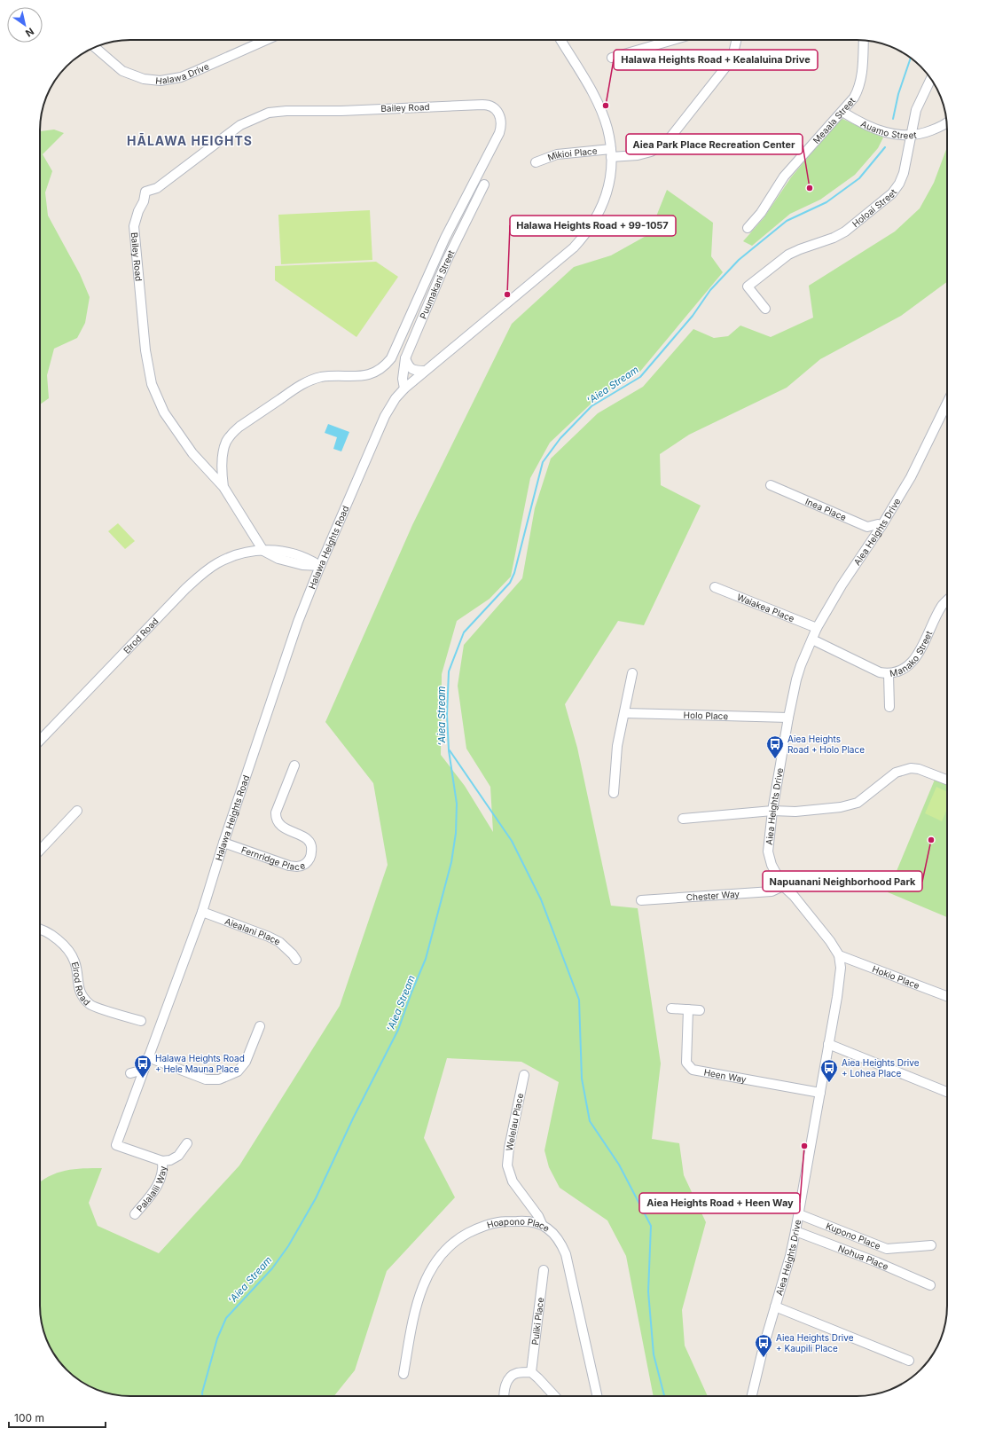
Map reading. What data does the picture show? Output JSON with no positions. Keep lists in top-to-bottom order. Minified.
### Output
{"streets":{"street":["Halawa Drive","Bailey Road","Meaala Street","Auamo Street","Mikioi Place","Holoai Street","Puumakani Street","Inea Place","Aiea Heights Drive","Halawa Heights Road","Waiakea Place","Elrod Road","Manako Street","Holo Place","Fernridge Place","Chester Way","Aiealani Place","Hokio Place","Heen Way","Welelau Place","Palaialii Way","Hoapono Place","Kupono Place","Nohua Place","Puliki Place"]},"crossings":[["Bailey Road","Elrod Road"],["Meaala Street","Auamo Street"],["Auamo Street","Holoai Street"],["Mikioi Place","Halawa Heights Road"],["Puumakani Street","Halawa Heights Road"],["Inea Place","Aiea Heights Drive"],["Aiea Heights Drive","Waiakea Place"],["Aiea Heights Drive","Manako Street"],["Aiea Heights Drive","Holo Place"],["Aiea Heights Drive","Chester Way"],["Aiea Heights Drive","Hokio Place"],["Aiea Heights Drive","Heen Way"],["Aiea Heights Drive","Kupono Place"],["Aiea Heights Drive","Nohua Place"],["Halawa Heights Road","Fernridge Place"],["Halawa Heights Road","Aiealani Place"],["Halawa Heights Road","Palaialii Way"],["Welelau Place","Hoapono Place"]],"districts":["HĀLAWA HEIGHTS"],"water":["ʻAiea Stream"],"places":{"other":["Halawa Heights Road + Kealaluina Drive","Aiea Park Place Recreation Center","Halawa Heights Road + 99-1057","Napuanani Neighborhood Park","Aiea Heights Road + Heen Way"],"bus stop":["Aiea Heights Road + Holo Place","Halawa Heights Road + Hele Mauna Place","Aiea Heights Drive + Lohea Place","Aiea Heights Drive + Kaupili Place"]},"scale_bar":"100 m","north":"bottom right"}
